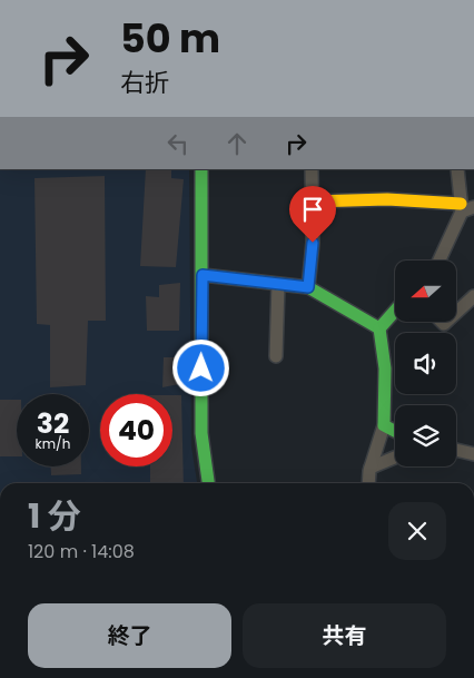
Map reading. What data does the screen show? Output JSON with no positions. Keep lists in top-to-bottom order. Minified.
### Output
{"north":"left","page":{"turn":["50 m","右折"],"speed":"32 km/h","limit":"40","heading":["1 分","120 m · 14:08"],"buttons":["終了","共有"]}}
